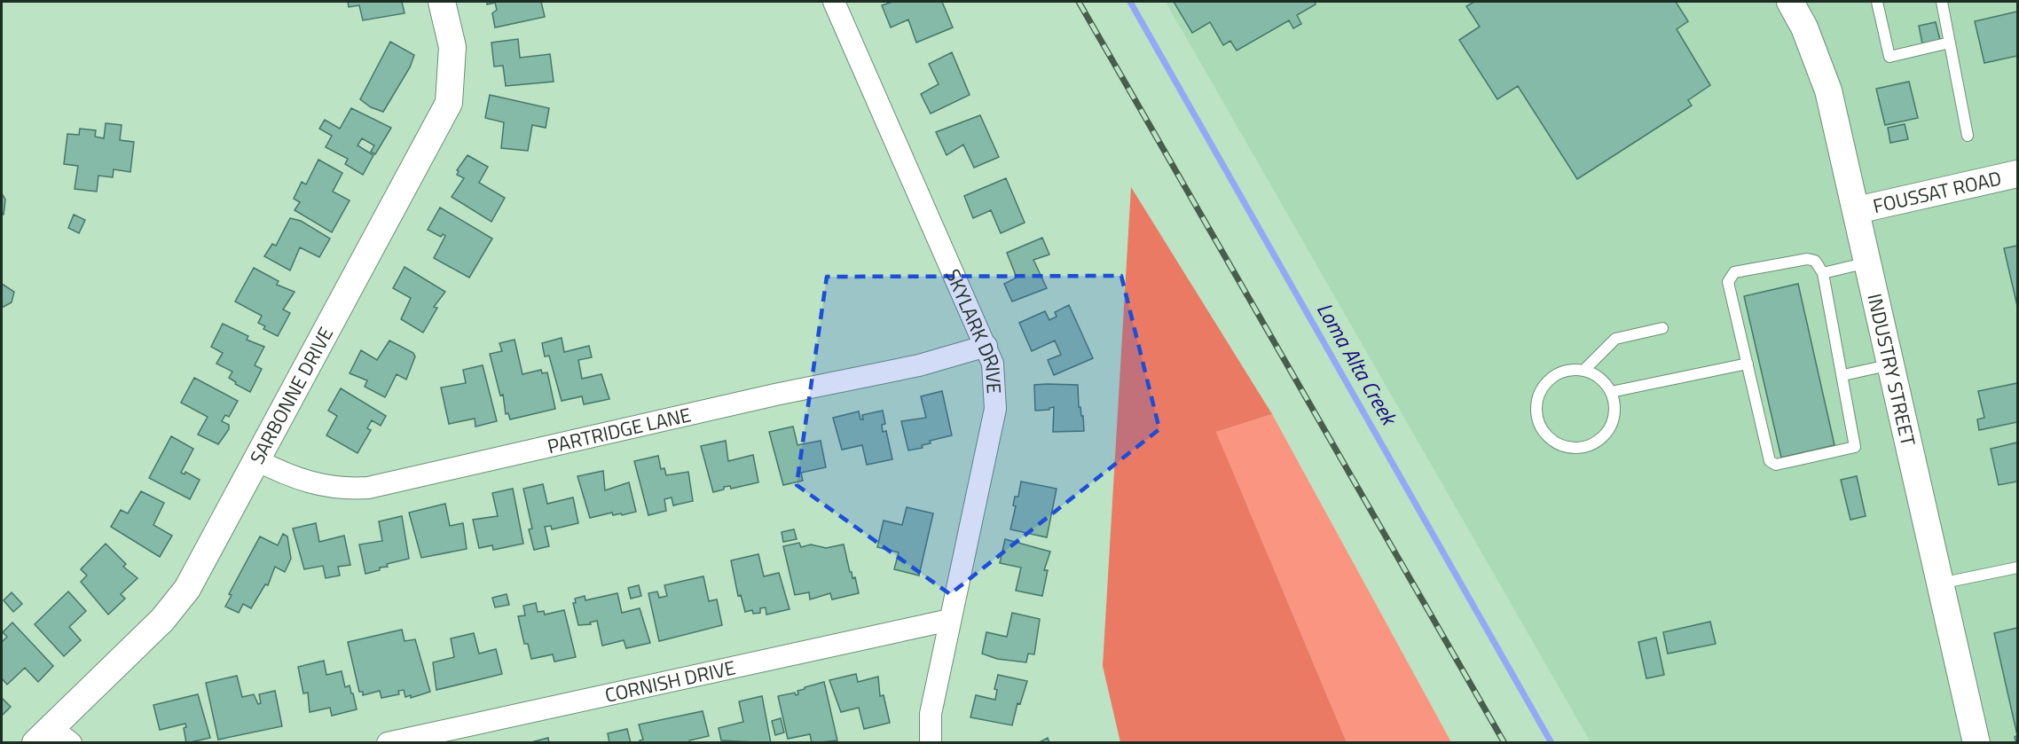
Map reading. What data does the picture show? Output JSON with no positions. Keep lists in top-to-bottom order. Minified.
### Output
{"streets":{"street":["FOUSSAT ROAD","SKYLARK DRIVE","INDUSTRY STREET","SARBONNE DRIVE","PARTRIDGE LANE","CORNISH DRIVE"]},"crossings":[["FOUSSAT ROAD","INDUSTRY STREET"],["SKYLARK DRIVE","PARTRIDGE LANE"],["SKYLARK DRIVE","CORNISH DRIVE"],["SARBONNE DRIVE","PARTRIDGE LANE"]],"water":["Loma Alta Creek"]}
